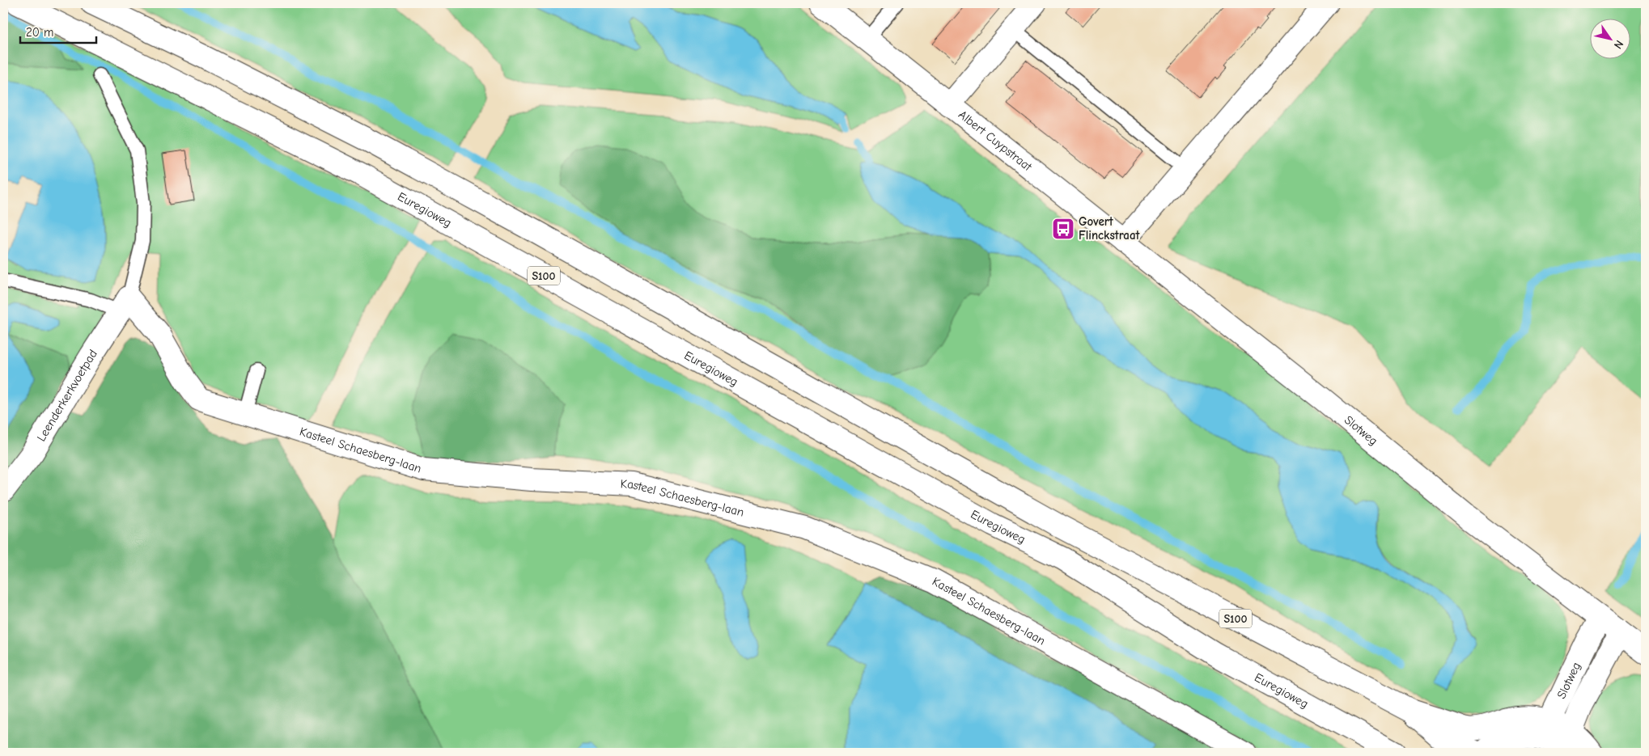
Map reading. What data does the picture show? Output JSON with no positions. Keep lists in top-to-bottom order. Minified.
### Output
{"streets":{"main road":["Albert Cuypstraat","Euregioweg","S100","Leenderkerkvoetpad","Slotweg","Kasteel Schaesberg-laan"]},"crossings":[["Albert Cuypstraat","Slotweg"],["S100","Slotweg"],["Leenderkerkvoetpad","Kasteel Schaesberg-laan"]],"places":{"bus stop":["Govert Flinckstraat"]},"scale_bar":"20 m","north":"bottom right"}
